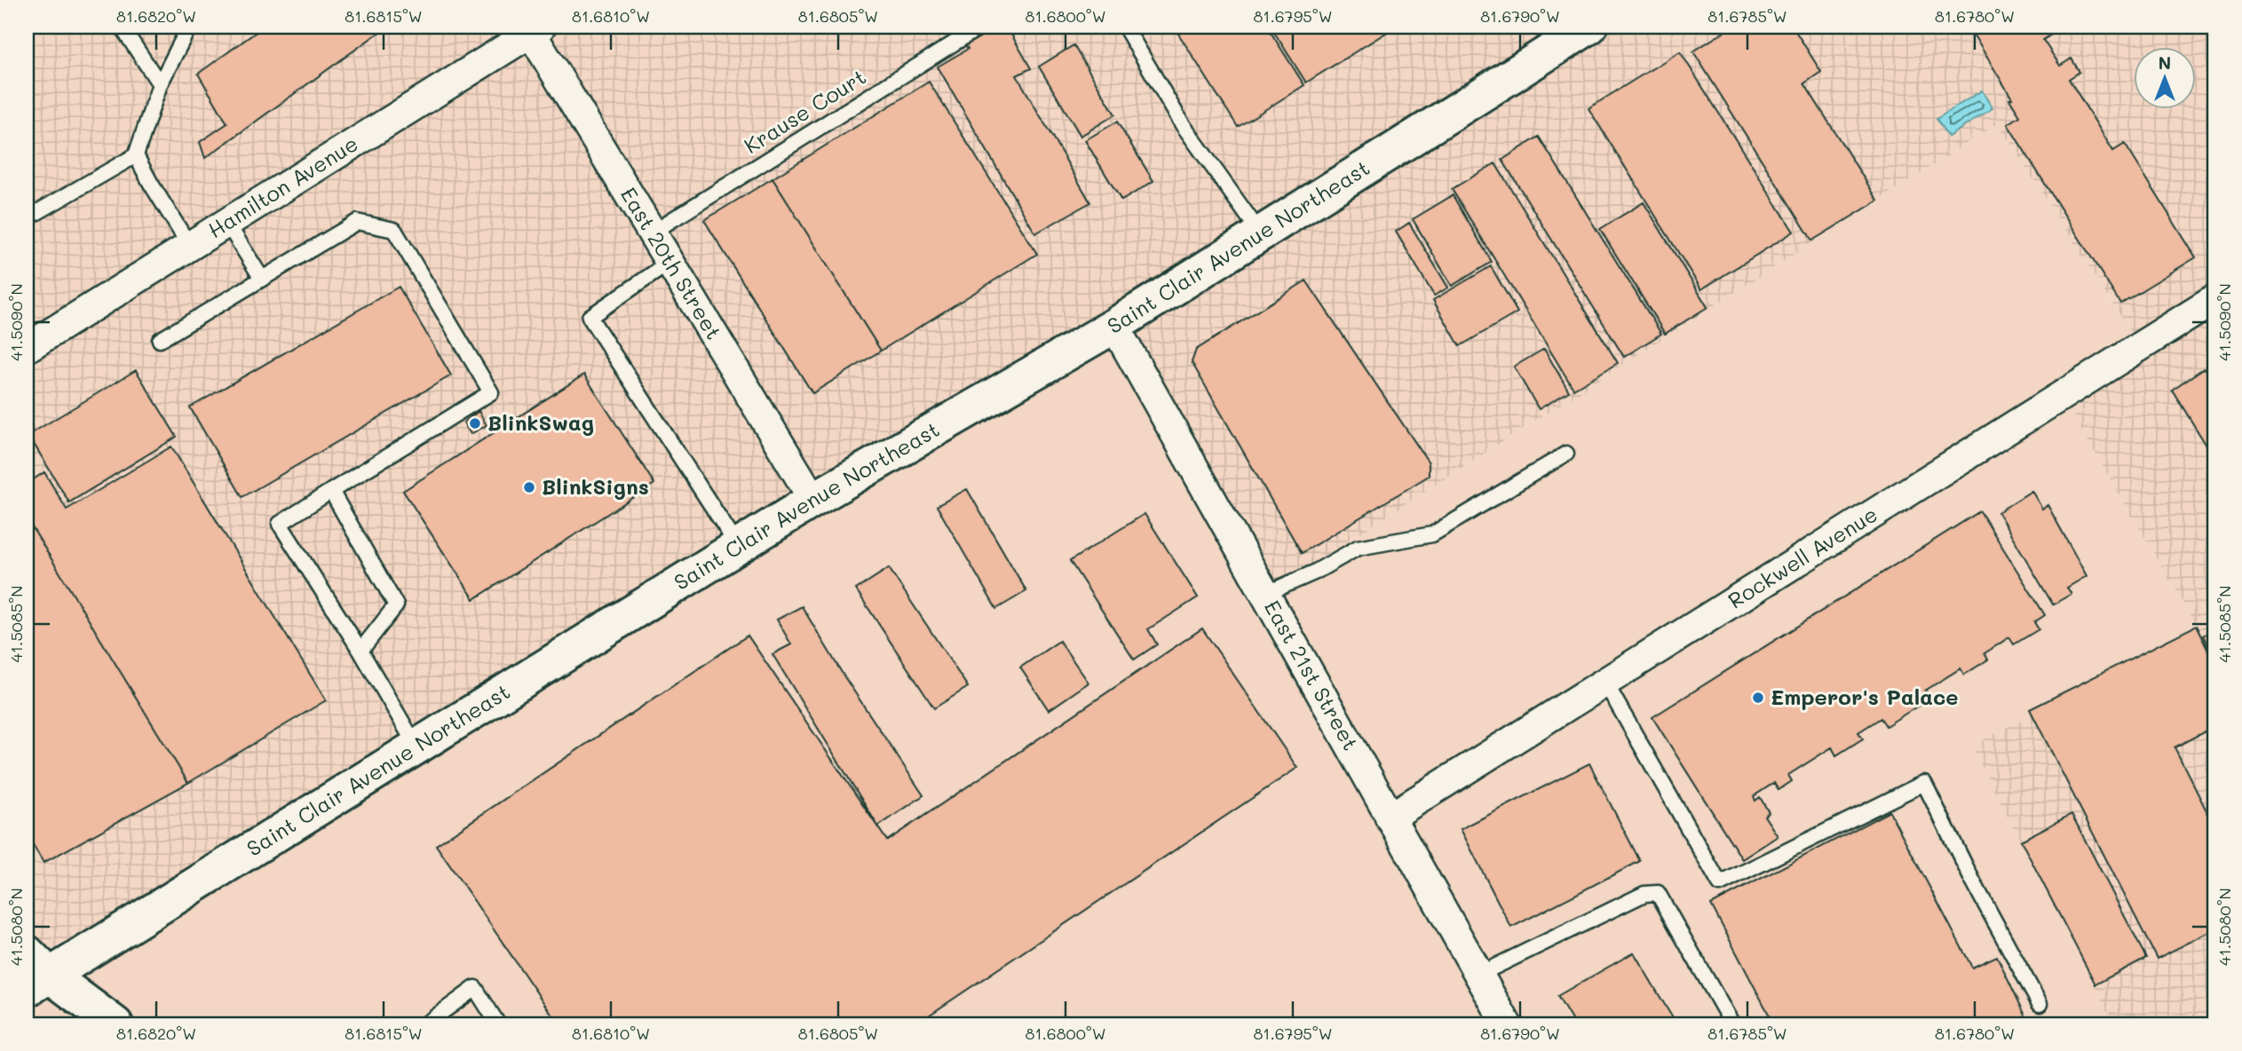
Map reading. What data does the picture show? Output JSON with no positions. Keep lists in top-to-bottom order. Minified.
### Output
{"streets":{"main road":["Saint Clair Avenue Northeast"],"street":["Hamilton Avenue","East 20th Street","Rockwell Avenue","East 21st Street"],"lane":["Krause Court"]},"crossings":[["Krause Court","East 20th Street"],["Hamilton Avenue","East 20th Street"],["Saint Clair Avenue Northeast","East 20th Street"],["Saint Clair Avenue Northeast","East 21st Street"],["Rockwell Avenue","East 21st Street"]],"places":["BlinkSwag","BlinkSigns","Emperor's Palace"],"north":"top","coordinates":["81.6820°W","81.6815°W","81.6810°W","81.6805°W","81.6800°W","81.6795°W","81.6790°W","81.6785°W","81.6780°W","41.5090°N","41.5085°N","41.5080°N"]}
